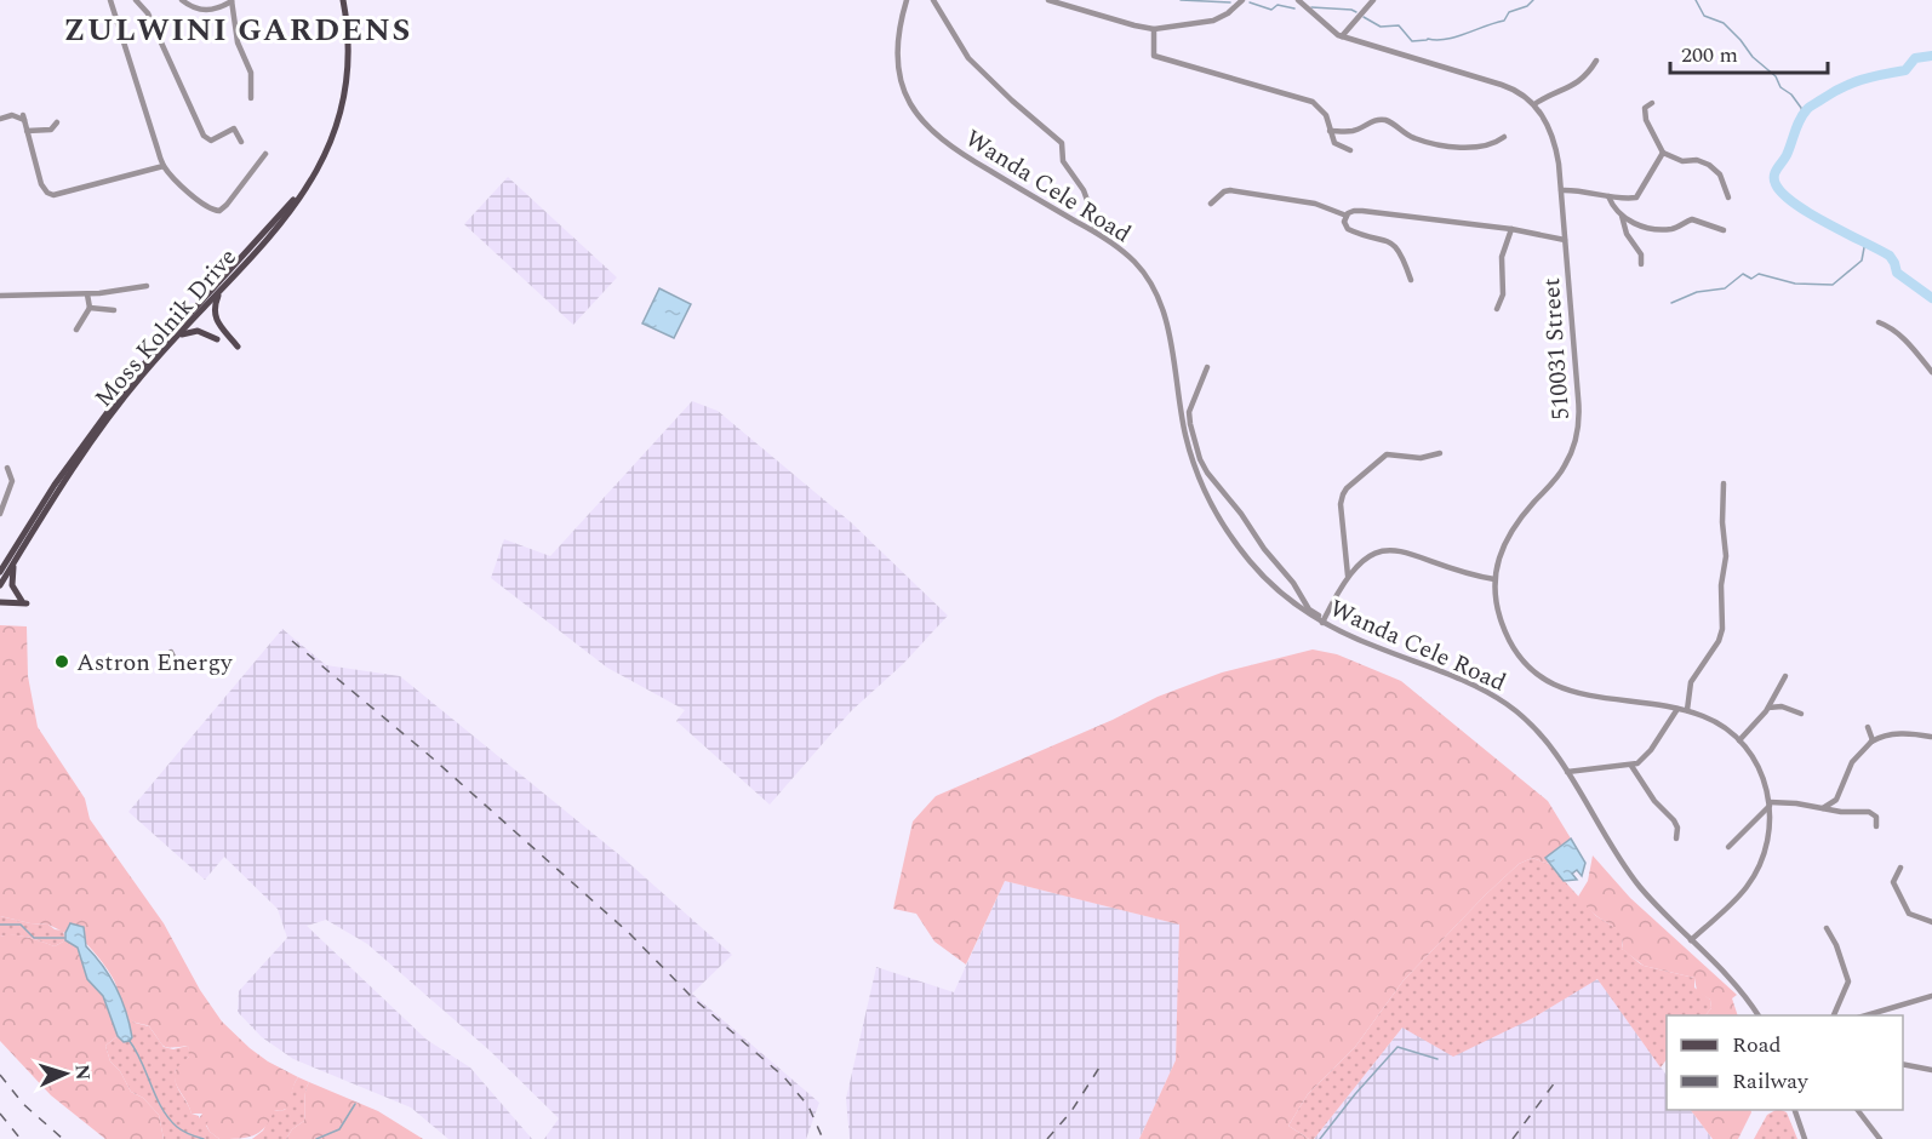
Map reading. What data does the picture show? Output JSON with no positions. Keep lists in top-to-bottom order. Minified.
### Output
{"streets":{"main road":["Moss Kolnik Drive"],"street":["Wanda Cele Road","510031 Street"]},"crossings":[["Wanda Cele Road","510031 Street"]],"districts":["ZULWINI GARDENS"],"places":["Astron Energy"],"legend":["Road","Railway"],"scale_bar":"200 m","north":"right"}
